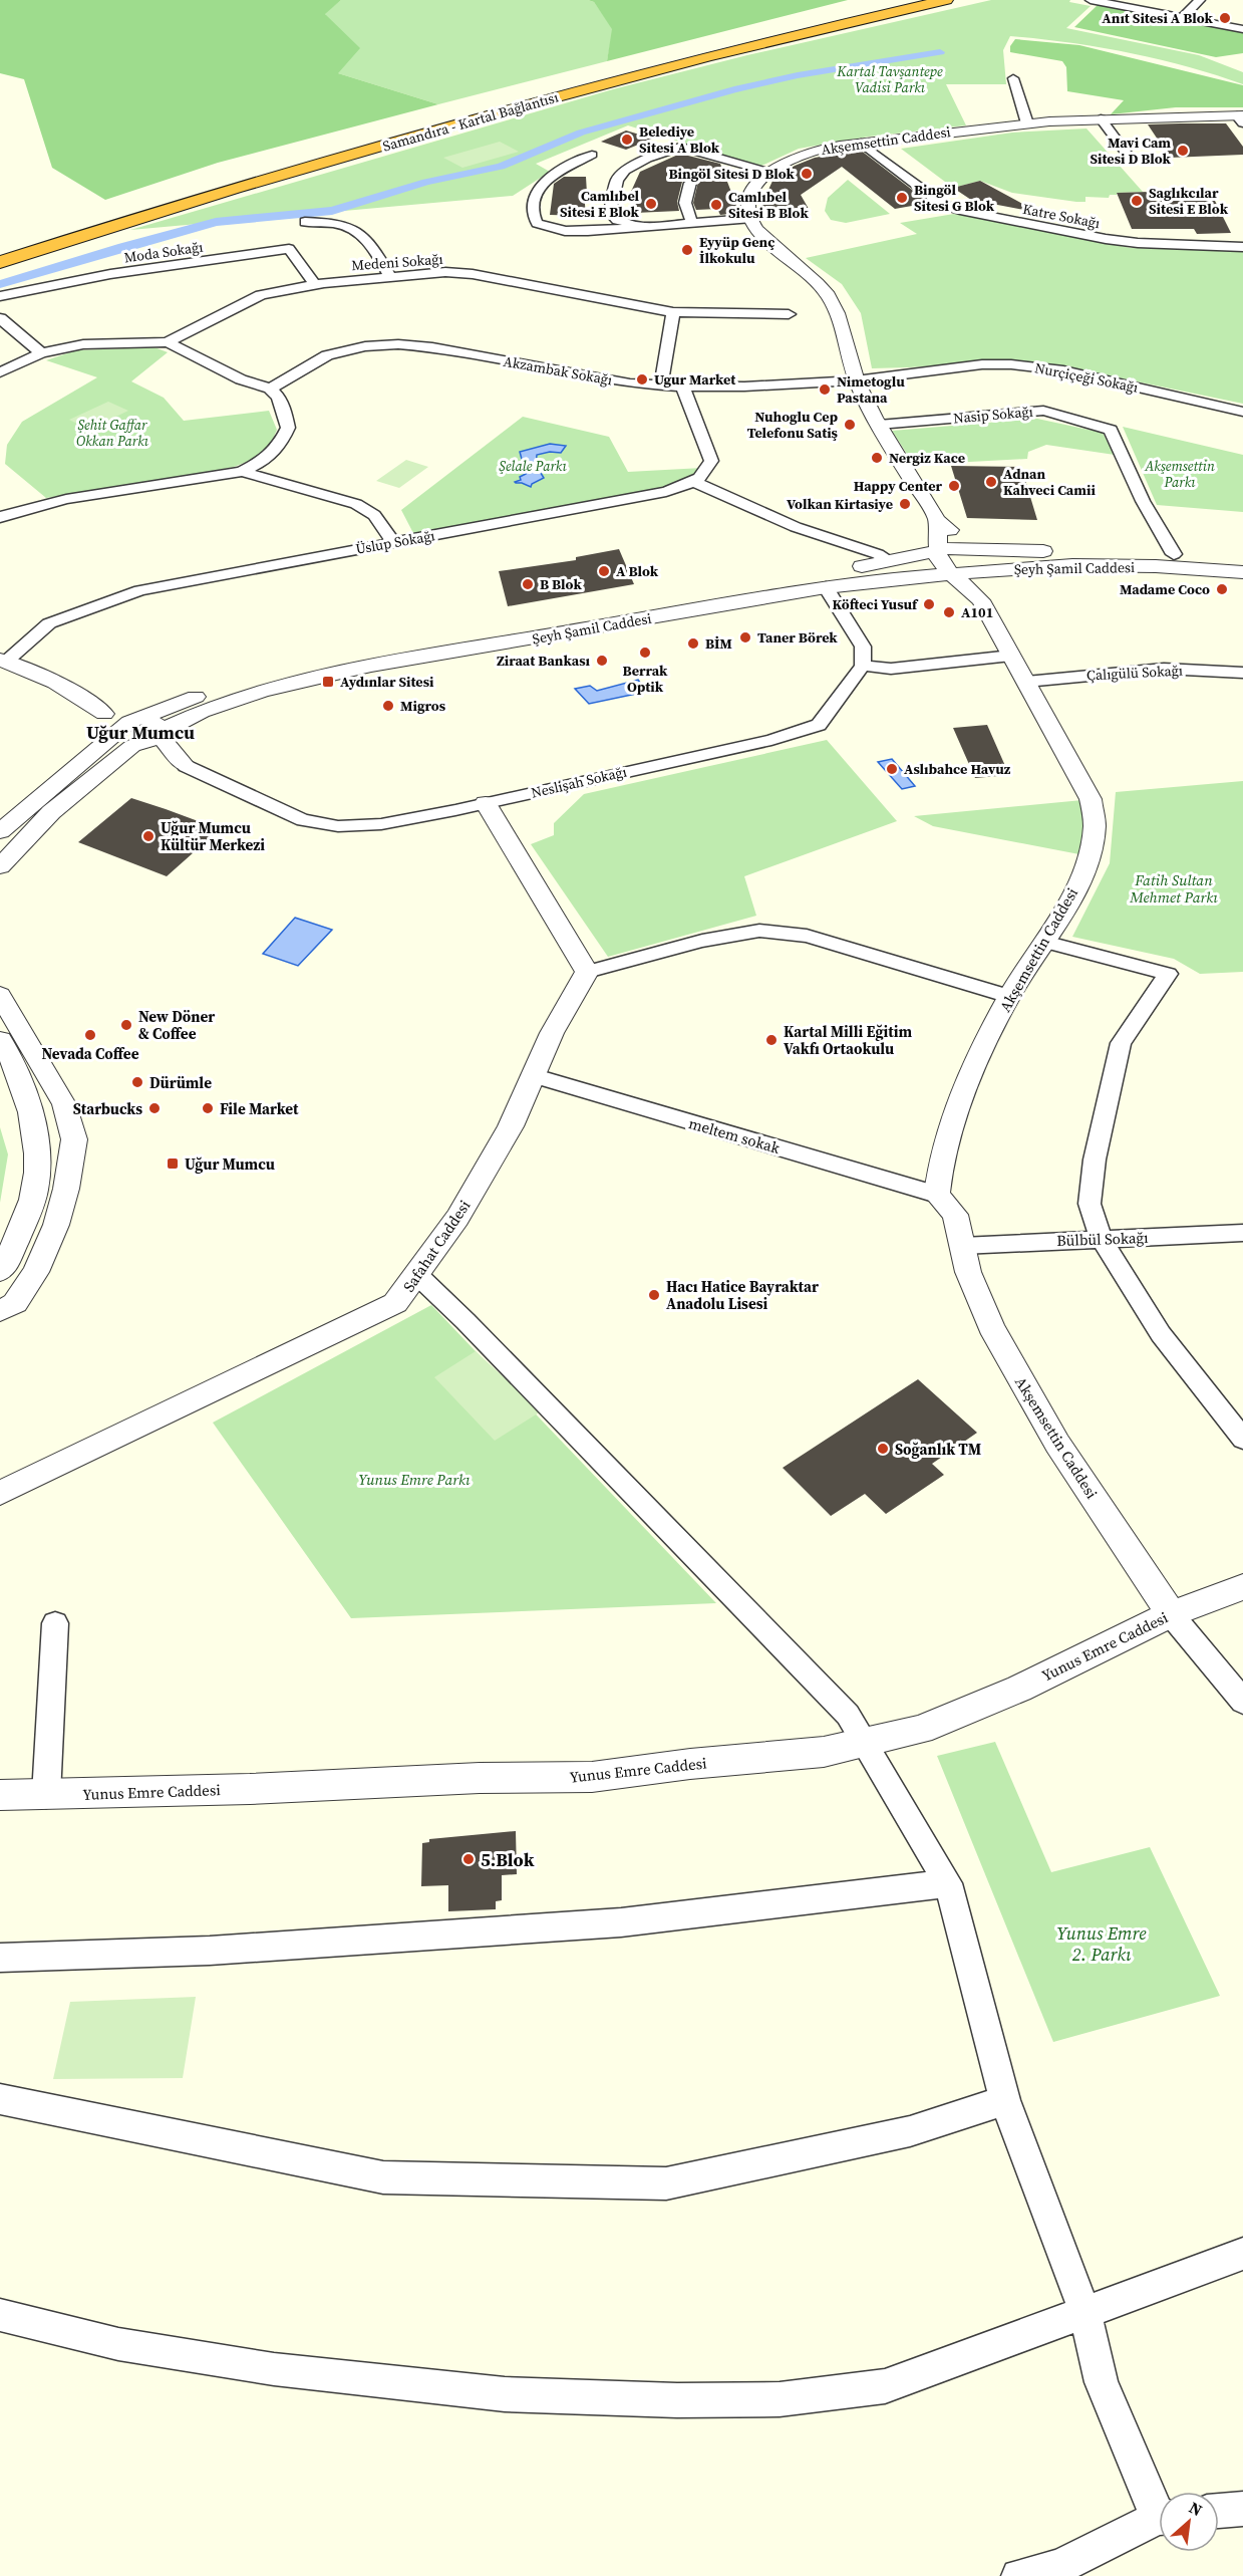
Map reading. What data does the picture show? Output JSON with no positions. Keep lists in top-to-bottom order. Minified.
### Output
{"streets":{"highway":["Samandıra - Kartal Bağlantısı"],"street":["Akşemsettin Caddesi","Katre Sokağı","Moda Sokağı","Medeni Sokağı","Akzambak Sokağı","Nurçiçeği Sokağı","Nasip Sokağı","Üslup Sokağı","Şeyh Şamil Caddesi","Çalıgülü Sokağı","Neslişah Sokağı","meltem sokak","Bülbül Sokağı","Safahat Caddesi","Yunus Emre Caddesi"]},"crossings":[["Akşemsettin Caddesi","Katre Sokağı"],["Akşemsettin Caddesi","Şeyh Şamil Caddesi"],["Akşemsettin Caddesi","Çalıgülü Sokağı"],["Akşemsettin Caddesi","meltem sokak"],["Akşemsettin Caddesi","Bülbül Sokağı"],["Akşemsettin Caddesi","Yunus Emre Caddesi"],["Moda Sokağı","Medeni Sokağı"],["Akzambak Sokağı","Nurçiçeği Sokağı"],["Nasip Sokağı","Şeyh Şamil Caddesi"],["meltem sokak","Safahat Caddesi"]],"districts":["Uğur Mumcu"],"parks":["Kartal Tavşantepe Vadisi Parkı","Şehit Gaffar Okkan Parkı","Şelale Parkı","Akşemsettin Parkı","Fatih Sultan Mehmet Parkı","Yunus Emre Parkı","Yunus Emre 2. Parkı"],"places":{"other":["Anıt Sitesi A Blok","Belediye Sitesi A Blok","Mavi Cam Sitesi D Blok","Bingöl Sitesi D Blok","Bingöl Sitesi G Blok","Saglıkcılar Sitesi E Blok","Camlıbel Sitesi E Blok","Camlıbel Sitesi B Blok","Eyyüp Genç İlkokulu","Ugur Market","Nimetoglu Pastana","Nuhoglu Cep Telefonu Satiş","Nergiz Kace","Adnan Kahveci Camii","Happy Center","Volkan Kirtasiye","A Blok","B Blok","Madame Coco","Köfteci Yusuf","A101","Taner Börek","BİM","Berrak Optik","Ziraat Bankası","Migros","Aslıbahce Havuz","Uğur Mumcu Kültür Merkezi","New Döner & Coffee","Nevada Coffee","Kartal Milli Eğitim Vakfı Ortaokulu","Dürümle","Starbucks","File Market","Hacı Hatice Bayraktar Anadolu Lisesi","Soğanlık TM","5.Blok"],"transit":["Aydınlar Sitesi","Uğur Mumcu"]},"north":"top right"}
